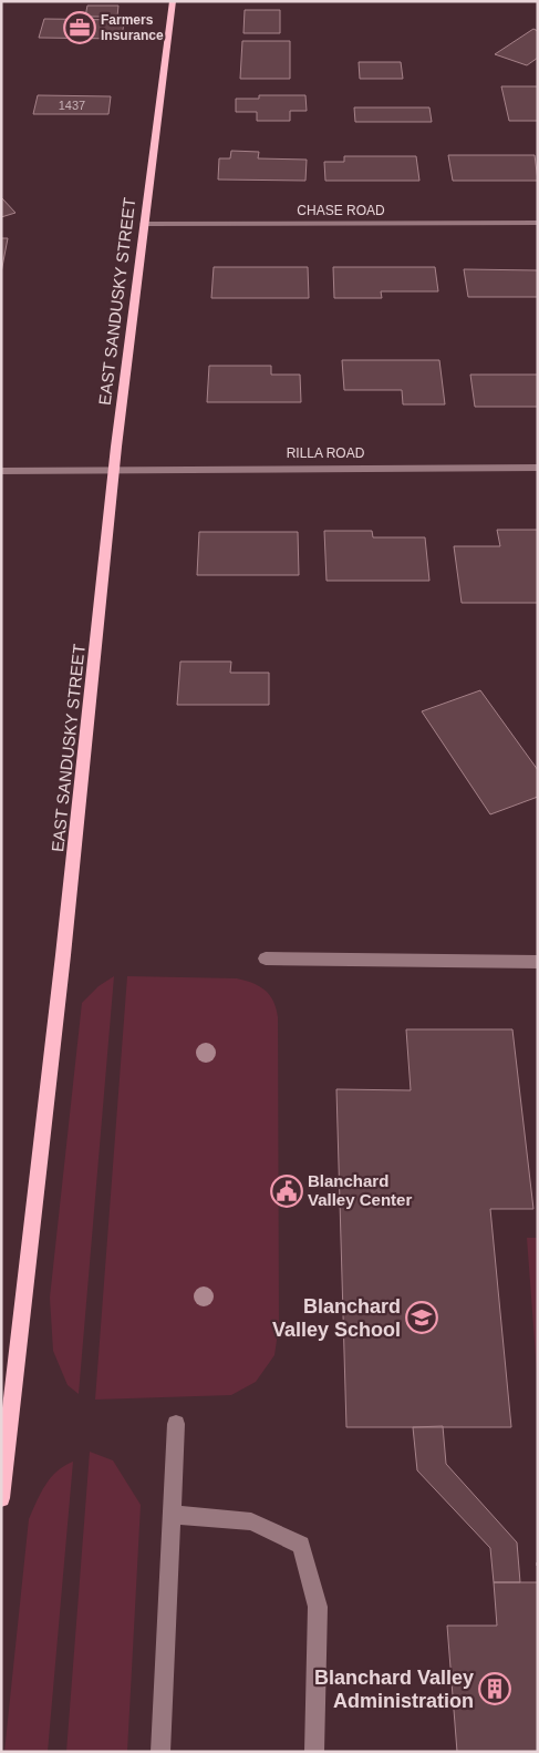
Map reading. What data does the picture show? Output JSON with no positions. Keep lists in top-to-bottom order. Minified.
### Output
{"streets":{"main road":["EAST SANDUSKY STREET"],"street":["CHASE ROAD","RILLA ROAD"]},"crossings":[["CHASE ROAD","EAST SANDUSKY STREET"],["EAST SANDUSKY STREET","RILLA ROAD"]],"places":{"office":["Farmers Insurance"],"public building":["Blanchard Valley Center"],"school or university":["Blanchard Valley School"],"building":["Blanchard Valley Administration"]},"house_numbers":["1437"]}
